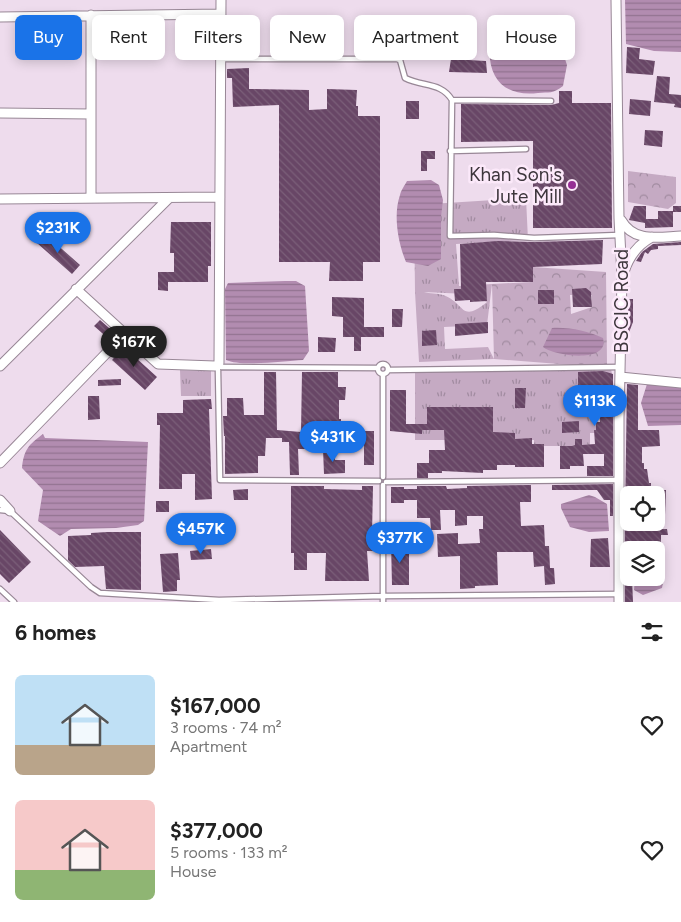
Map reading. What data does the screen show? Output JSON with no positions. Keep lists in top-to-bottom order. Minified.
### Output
{"streets":{"street":["BSCIC Road"]},"places":["Khan Son's Jute Mill"],"page":{"chip":["Buy","Rent","Filters","New","Apartment","House"],"price":["$231K","$167K","$113K","$431K","$457K","$377K"],"heading":"6 homes","list":[{"name":"$167,000","note":"3 rooms · 74 m² · Apartment"},{"name":"$377,000","note":"5 rooms · 133 m² · House"}]}}
